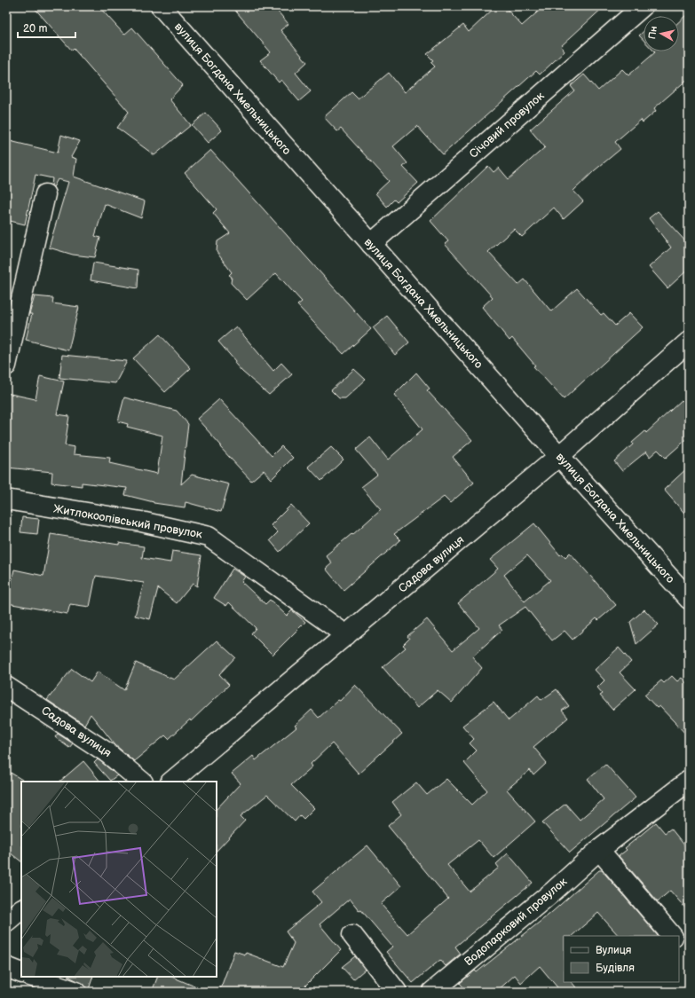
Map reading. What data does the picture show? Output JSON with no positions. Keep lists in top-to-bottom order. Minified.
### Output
{"streets":{"street":["вулиця Богдана Хмельницького","Січовий провулок","Житлокоопівський провулок","Садова вулиця","Водопарковий провулок"]},"crossings":[["вулиця Богдана Хмельницького","Січовий провулок"],["вулиця Богдана Хмельницького","Садова вулиця"],["Житлокоопівський провулок","Садова вулиця"]],"legend":["Вулиця","Будівля"],"scale_bar":"20 m","north":"left"}
